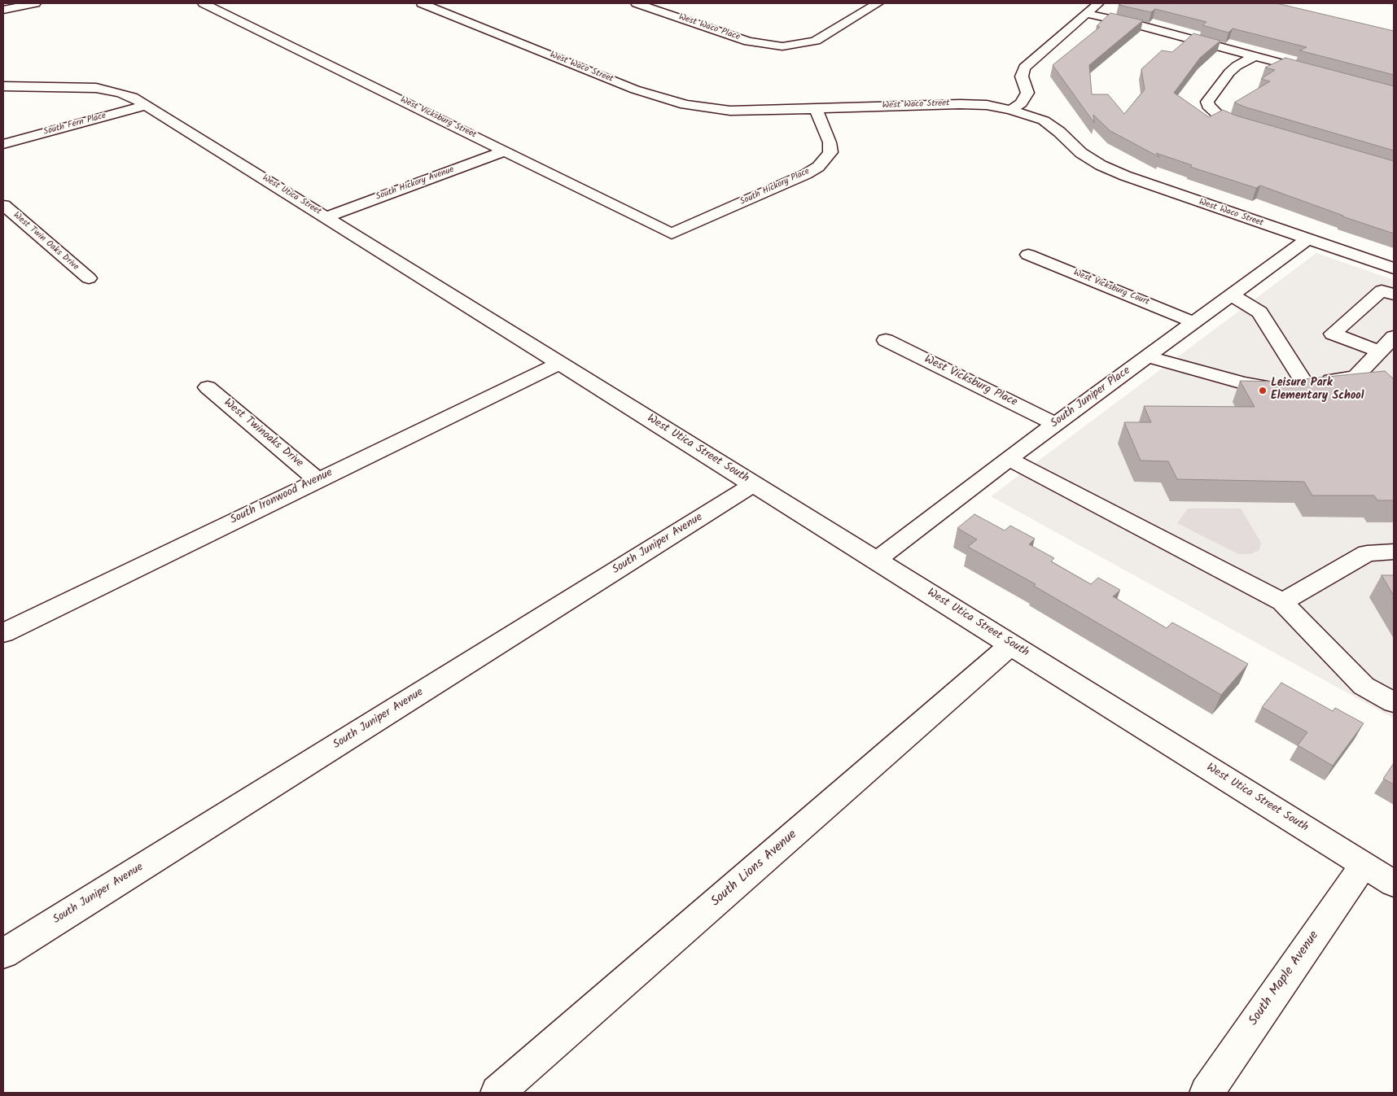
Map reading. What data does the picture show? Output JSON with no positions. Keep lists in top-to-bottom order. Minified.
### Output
{"streets":{"street":["West Waco Place","West Waco Street","West Vicksburg Street","South Fern Place","South Hickory Avenue","South Hickory Place","West Utica Street","West Twin Oaks Drive","West Vicksburg Court","West Vicksburg Place","South Juniper Place","West Twinoaks Drive","West Utica Street South","South Ironwood Avenue","South Juniper Avenue","South Lions Avenue","South Maple Avenue"]},"crossings":[["West Waco Street","South Hickory Place"],["West Waco Street","South Juniper Place"],["West Vicksburg Street","South Hickory Avenue"],["West Vicksburg Street","South Hickory Place"],["South Fern Place","West Utica Street"],["South Hickory Avenue","West Utica Street"],["West Utica Street","West Utica Street South"],["West Utica Street","South Ironwood Avenue"],["West Vicksburg Court","South Juniper Place"],["West Vicksburg Place","South Juniper Place"],["South Juniper Place","West Utica Street South"],["West Twinoaks Drive","South Ironwood Avenue"],["West Utica Street South","South Ironwood Avenue"],["West Utica Street South","South Juniper Avenue"],["West Utica Street South","South Lions Avenue"],["West Utica Street South","South Maple Avenue"]],"places":["Leisure Park Elementary School"]}
